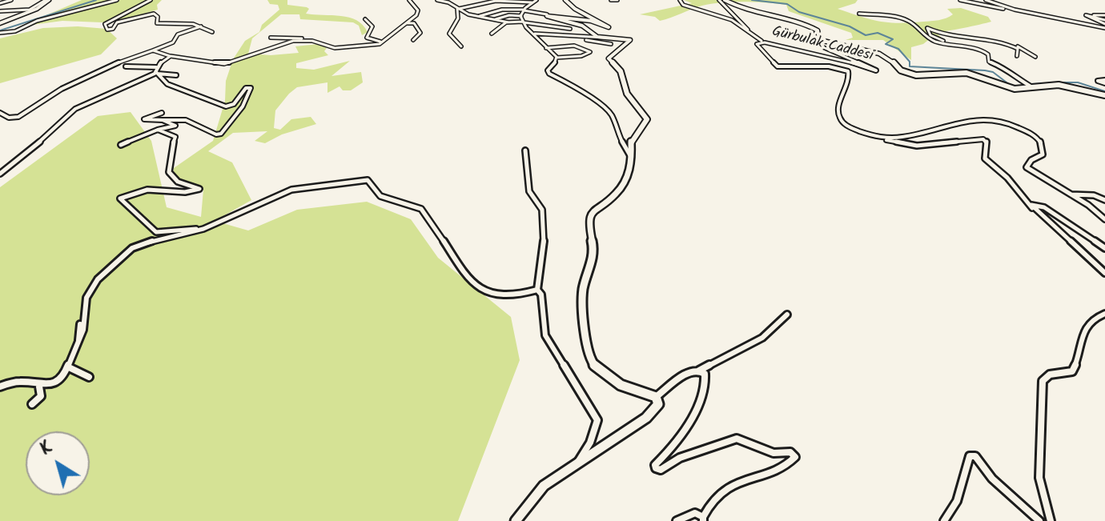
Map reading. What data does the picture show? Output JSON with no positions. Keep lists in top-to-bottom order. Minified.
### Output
{"streets":{"main road":["Gürbulak Caddesi"]},"north":"top left"}
